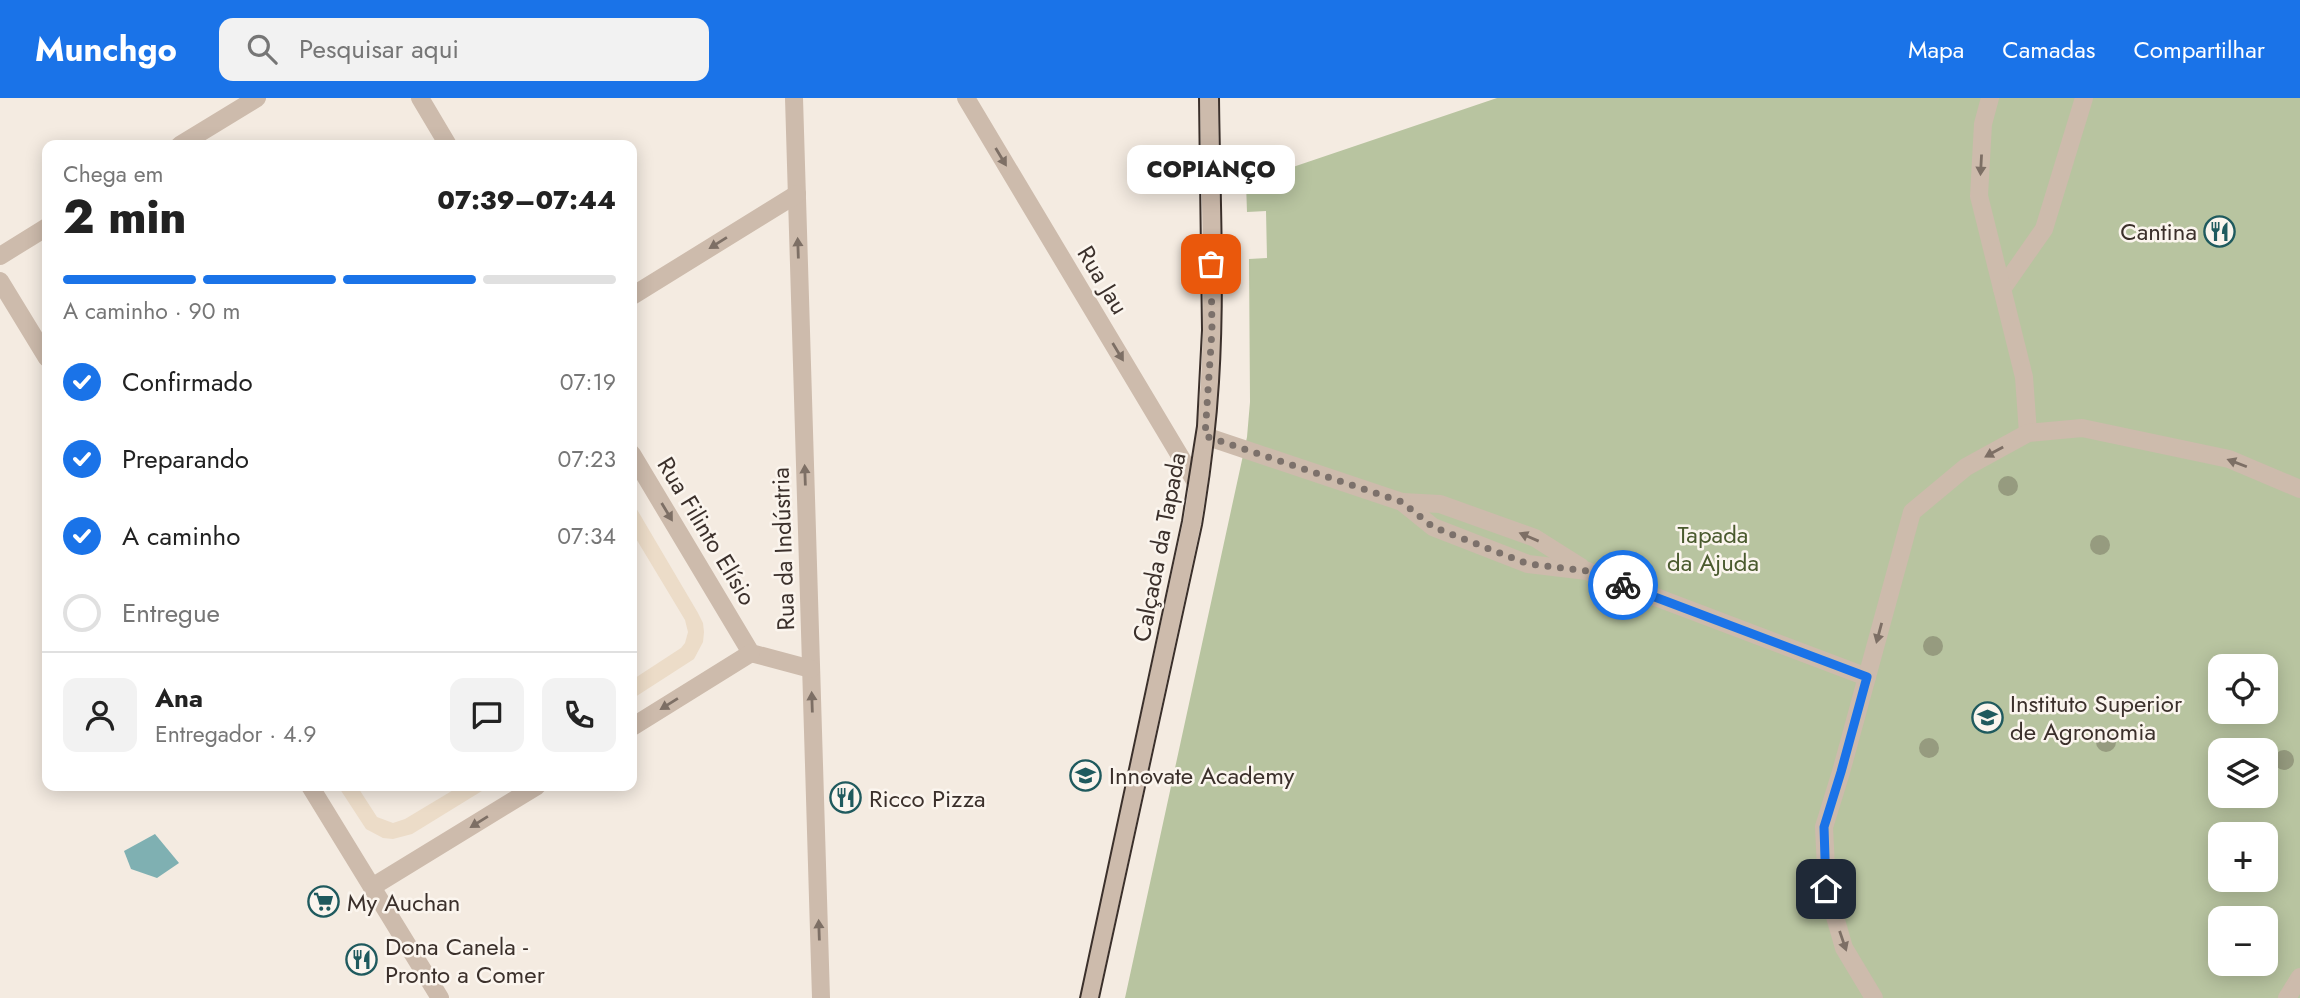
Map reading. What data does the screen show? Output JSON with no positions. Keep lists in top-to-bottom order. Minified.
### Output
{"streets":{"street":["Rua Jau","Rua Filinto Elísio","Calçada da Tapada","Rua da Indústria"]},"crossings":[["Rua Jau","Calçada da Tapada"]],"one_way":["Rua Jau","Rua Filinto Elísio","Rua da Indústria"],"parks":["Tapada da Ajuda"],"places":{"restaurant":["Cantina","Ricco Pizza","Dona Canela - Pronto a Comer"],"other":["COPIANÇO"],"school or university":["Instituto Superior de Agronomia","Innovate Academy"],"supermarket":["My Auchan"]},"page":{"header":"Munchgo","search":"Pesquisar aqui","nav":["Mapa","Camadas","Compartilhar"],"heading":["2 min","Chega em","07:39–07:44"],"panel":["Ana","Entregador · 4.9"],"bubble":"COPIANÇO","bar":"A caminho · 90 m","list":[["Confirmado","07:19"],["Preparando","07:23"],["A caminho","07:34"],"Entregue"],"map_buttons":["+","−"]}}
